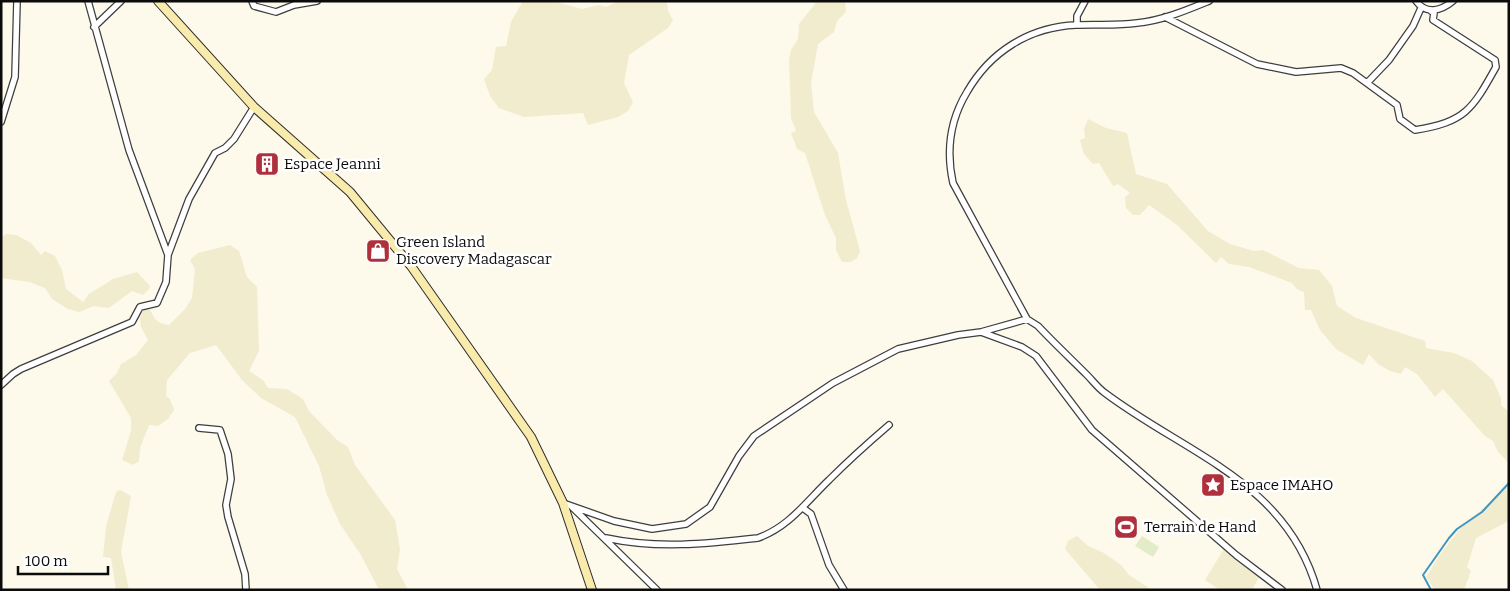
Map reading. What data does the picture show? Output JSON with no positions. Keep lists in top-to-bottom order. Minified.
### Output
{"places":{"building":["Espace Jeanni"],"shop":["Green Island Discovery Madagascar"],"place":["Espace IMAHO"],"sports":["Terrain de Hand"]},"scale_bar":"100 m"}
